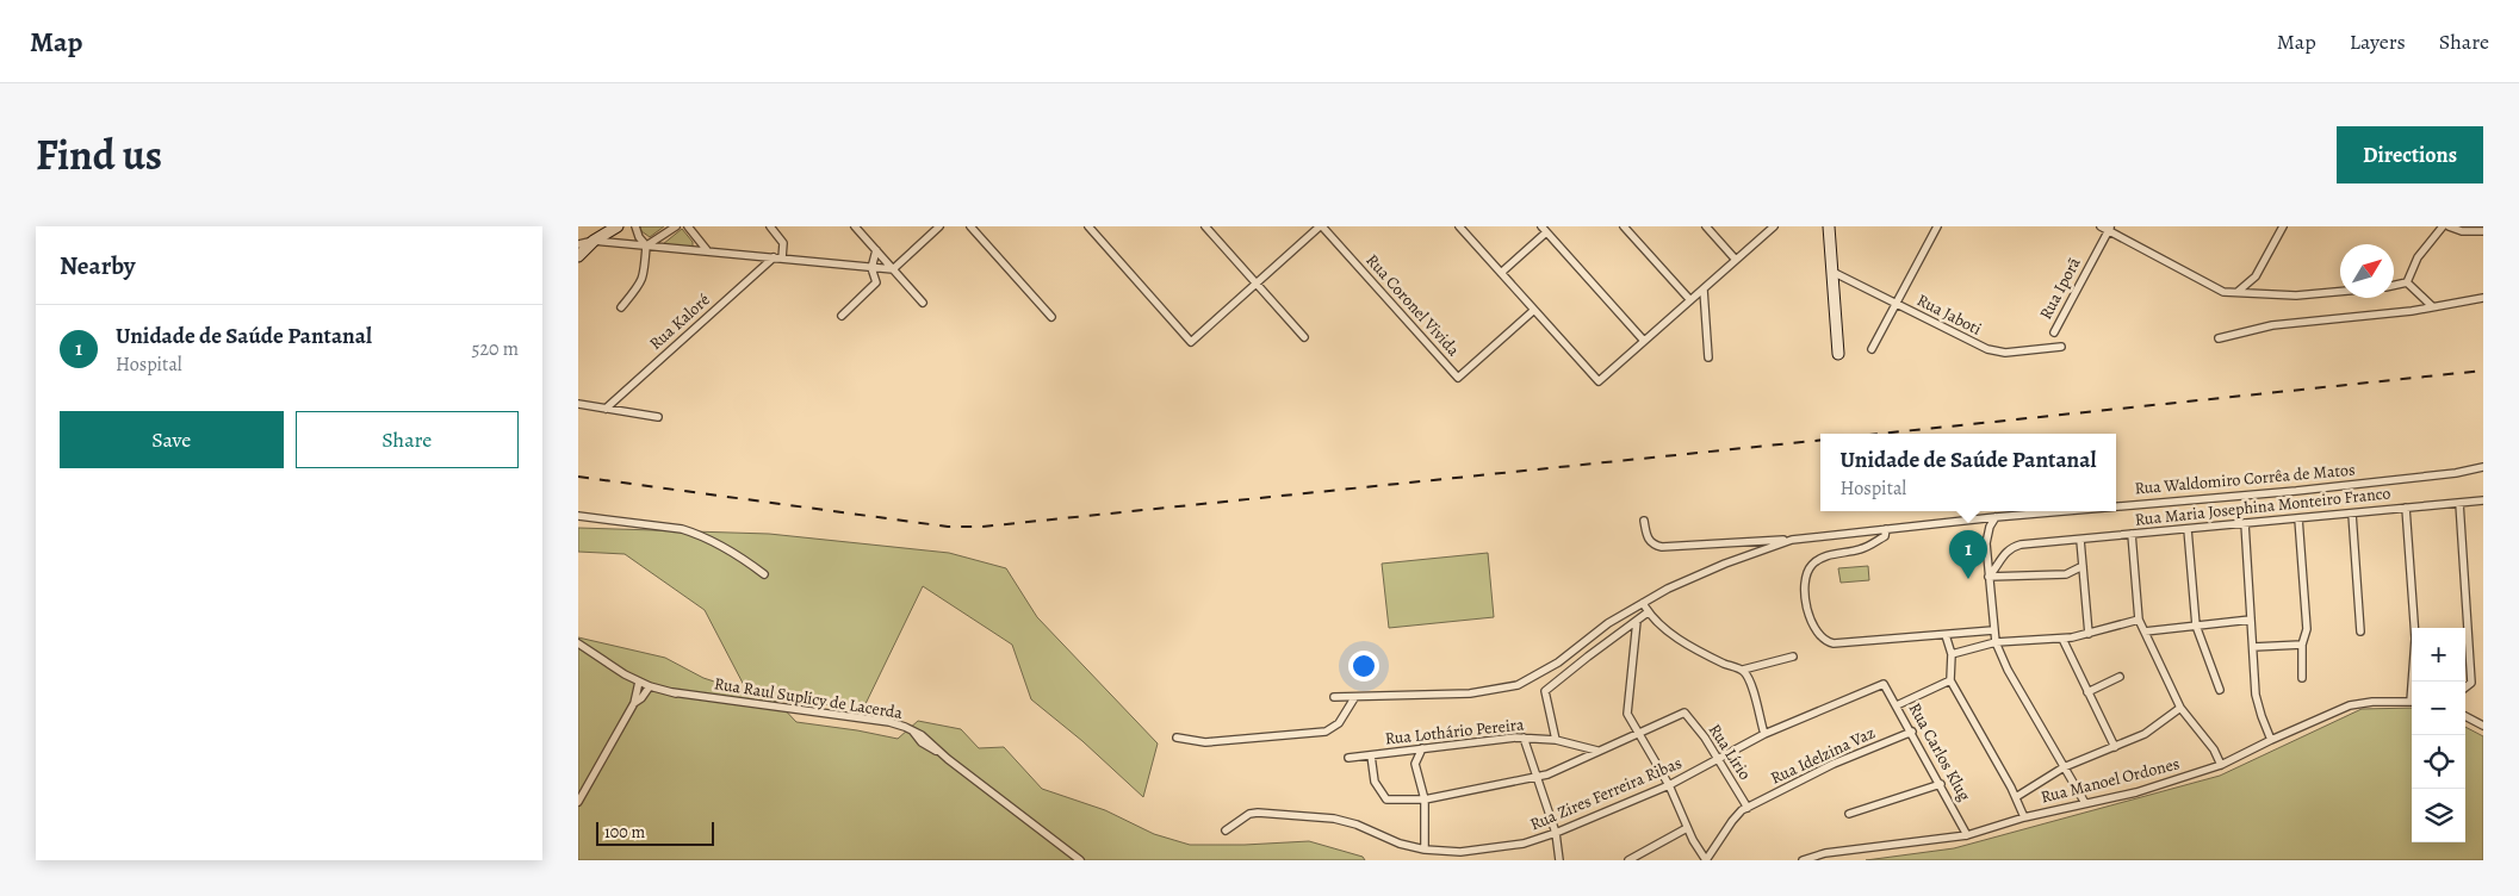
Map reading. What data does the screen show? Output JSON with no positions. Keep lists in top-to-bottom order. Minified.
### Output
{"streets":{"street":["Rua Iporã","Rua Coronel Vivida","Rua Jaboti","Rua Kaloré","Rua Waldomiro Corrêa de Matos","Rua Maria Josephina Monteiro Franco","Rua Raul Suplicy de Lacerda","Rua Lothário Pereira","Rua Lírio","Rua Carlos Klug","Rua Idelzina Vaz","Rua Manoel Ordones","Rua Zires Ferreira Ribas"]},"crossings":[["Rua Lírio","Rua Idelzina Vaz"],["Rua Lírio","Rua Zires Ferreira Ribas"],["Rua Carlos Klug","Rua Idelzina Vaz"],["Rua Carlos Klug","Rua Manoel Ordones"],["Rua Carlos Klug","Rua Zires Ferreira Ribas"]],"scale_bar":"100 m","north":"top right","page":{"header":"Map","nav":["Map","Layers","Share"],"title":"Find us","buttons":["Directions",["Save","Share"]],"heading":"Nearby","list":[{"mark":"1","name":"Unidade de Saúde Pantanal","note":"Hospital","value":"520 m"}],"popup":["Unidade de Saúde Pantanal","Hospital"],"pins":"1","map_buttons":["+","−"],"scale":"100 m"}}
